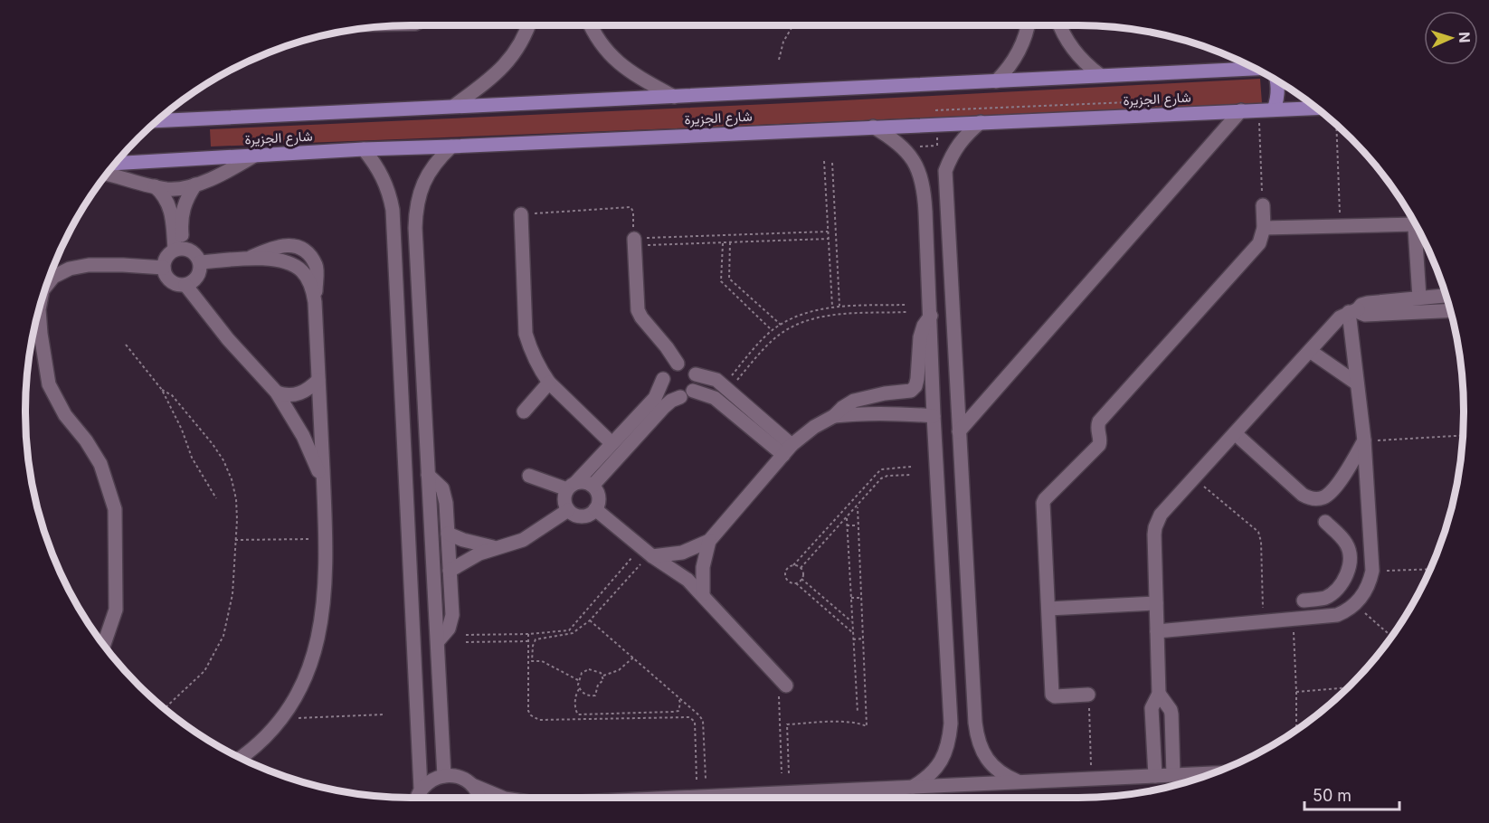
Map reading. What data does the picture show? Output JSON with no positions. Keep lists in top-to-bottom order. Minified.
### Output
{"streets":{"main road":["شارع الجزيرة"]},"scale_bar":"50 m","north":"right"}
